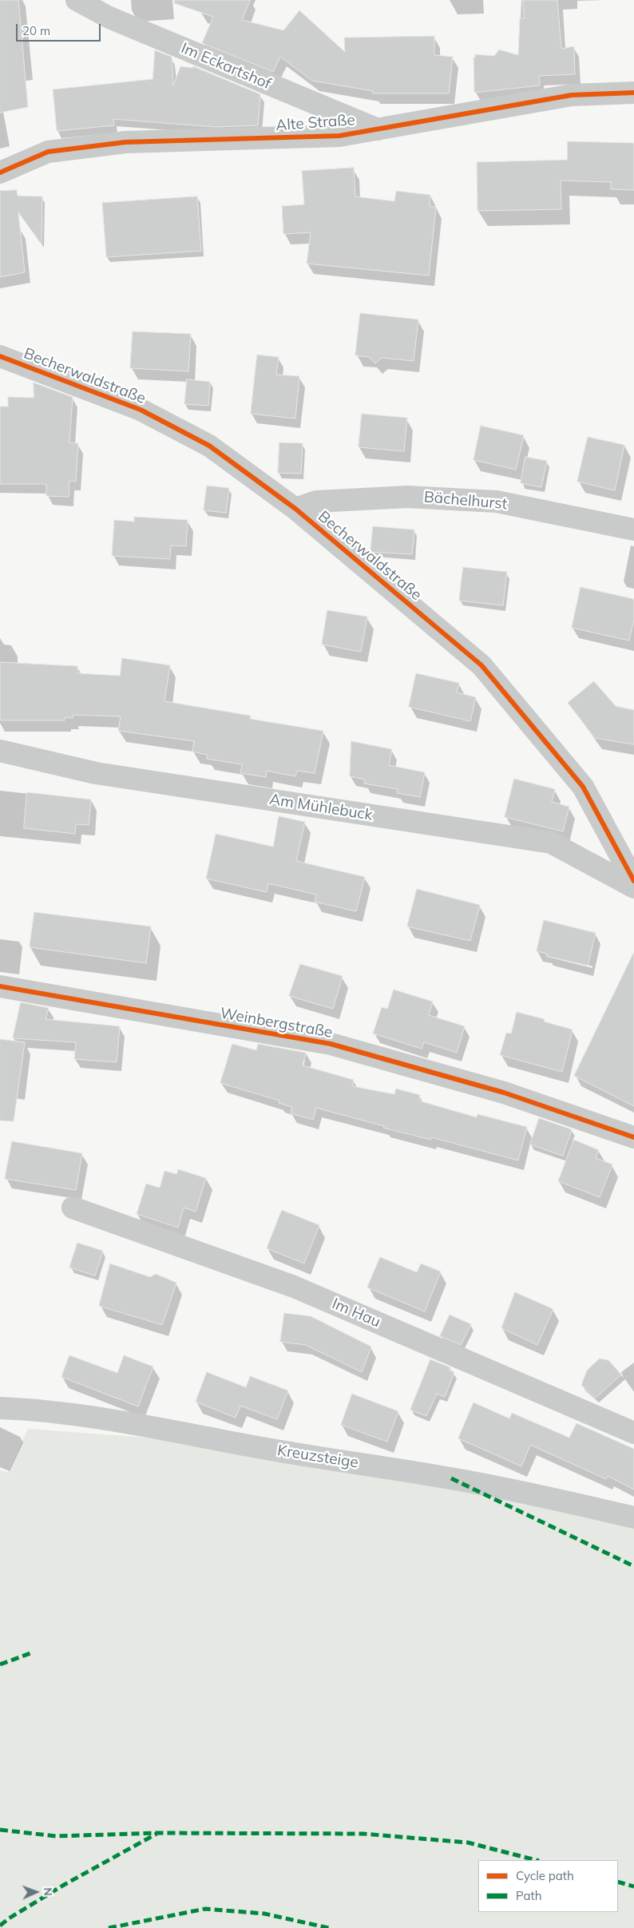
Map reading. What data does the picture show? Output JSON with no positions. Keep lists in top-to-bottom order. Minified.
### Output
{"streets":{"street":["Im Eckartshof","Alte Straße","Becherwaldstraße","Bächelhurst","Am Mühlebuck","Weinbergstraße","Im Hau","Kreuzsteige"]},"crossings":[["Im Eckartshof","Alte Straße"],["Becherwaldstraße","Bächelhurst"]],"legend":["Cycle path","Path"],"scale_bar":"20 m","north":"right"}
